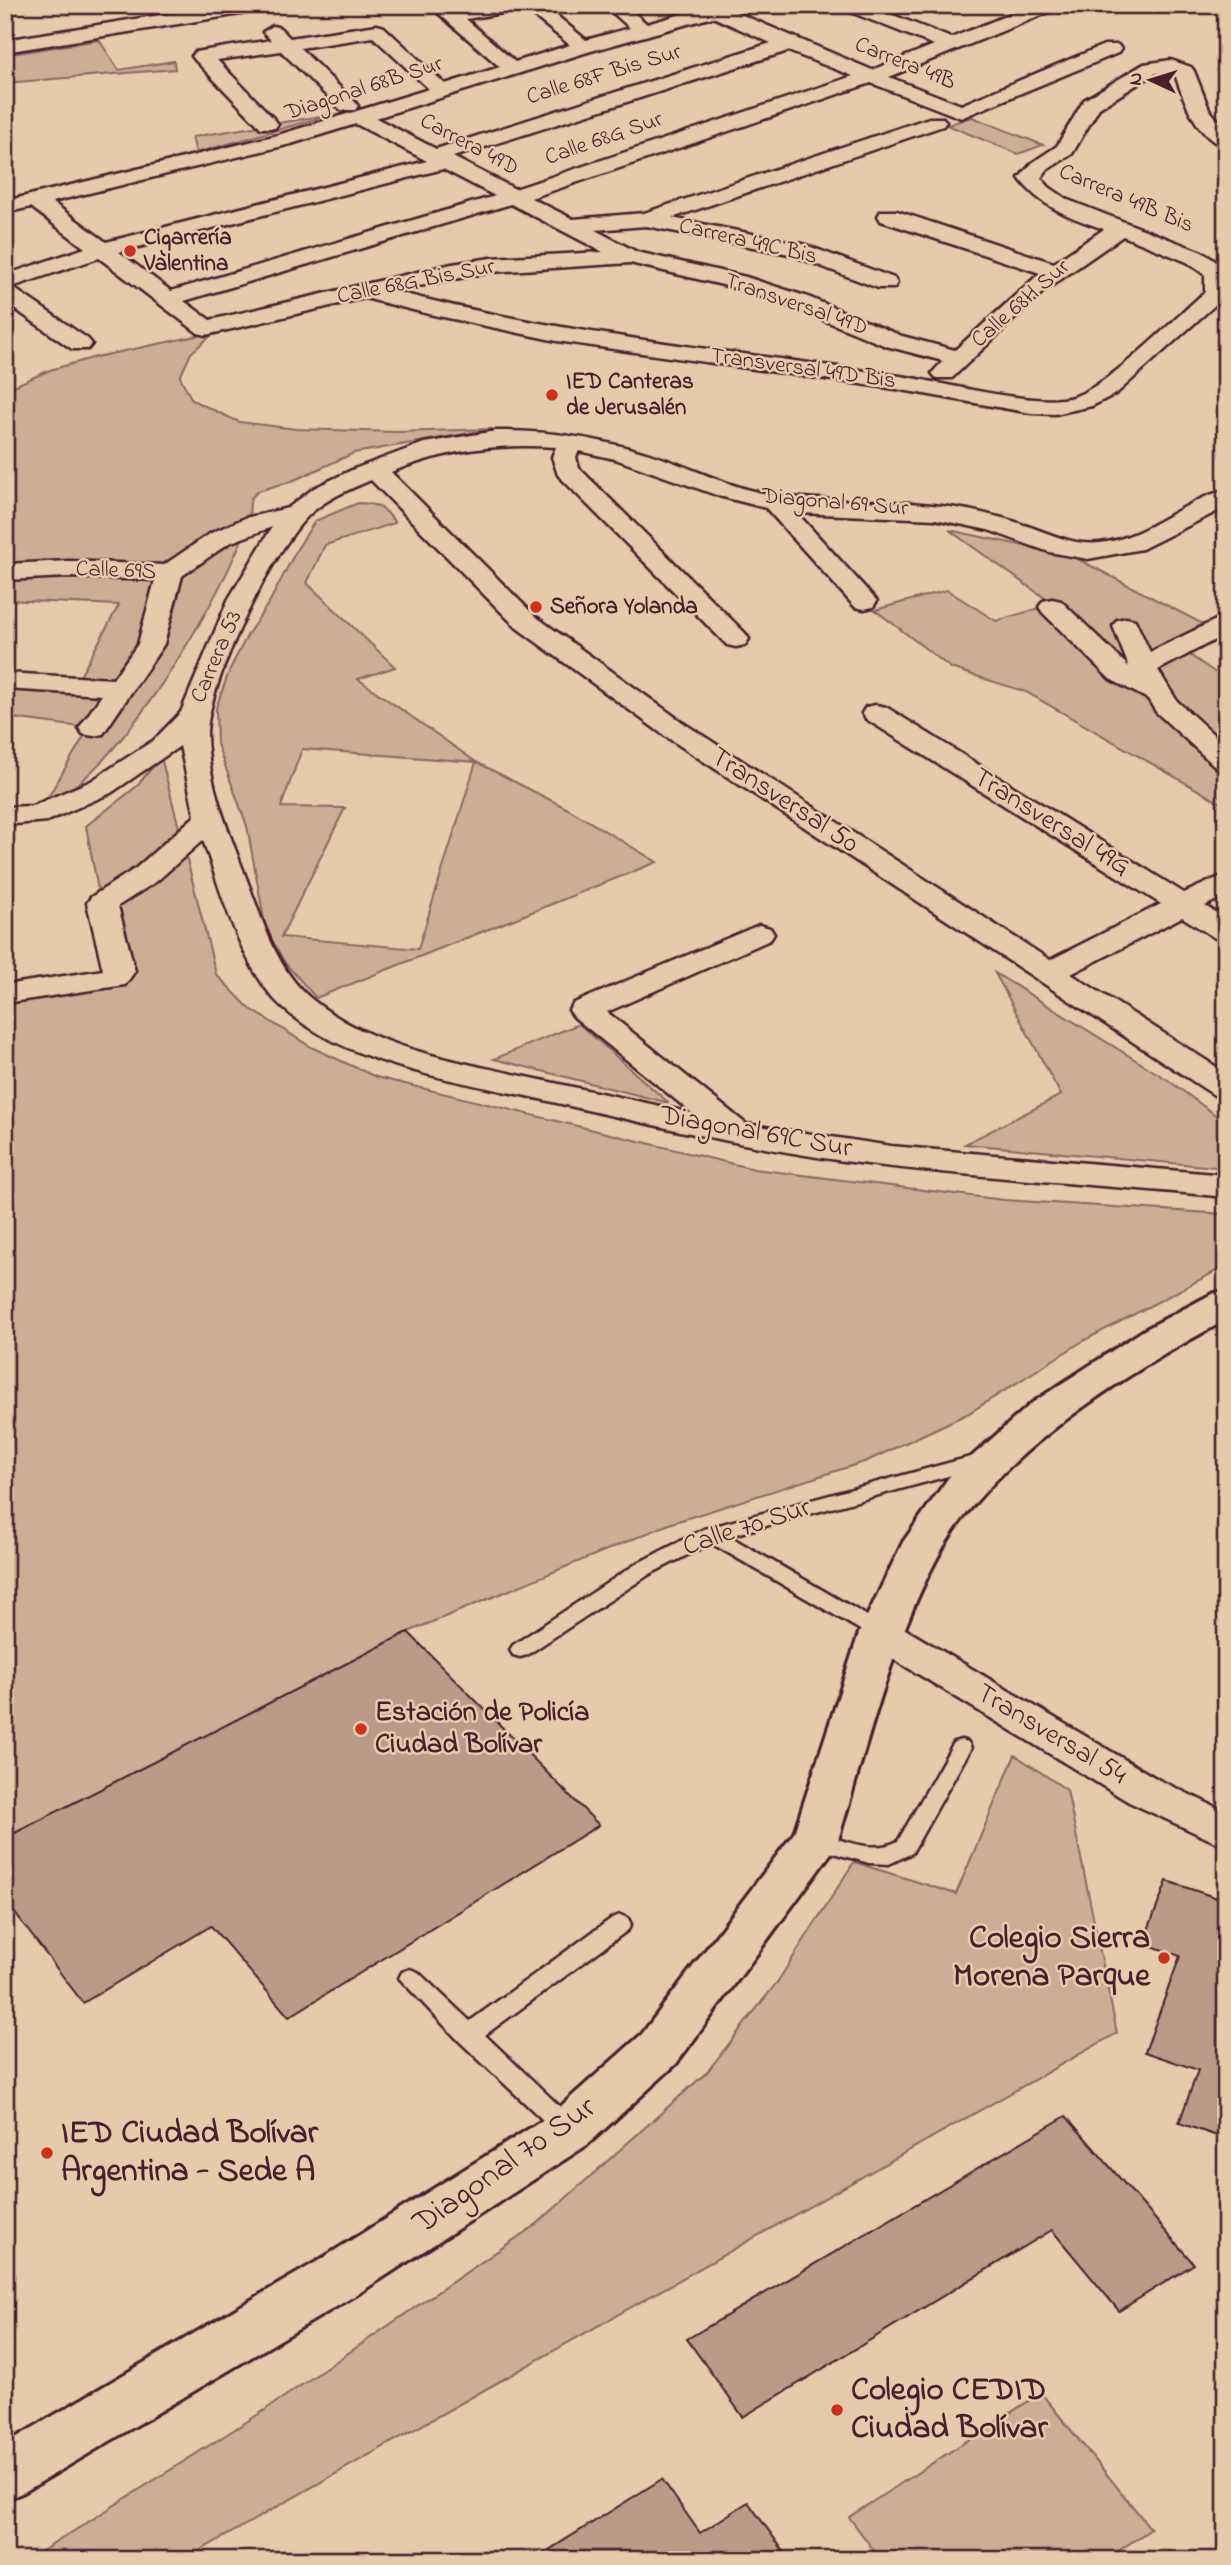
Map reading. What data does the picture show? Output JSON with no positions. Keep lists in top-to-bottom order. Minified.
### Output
{"streets":{"street":["Carrera 49B","Calle 68F Bis Sur","Diagonal 68B Sur","Calle 68G Sur","Carrera 49D","Carrera 49B Bis","Carrera 49C Bis","Calle 68G Bis Sur","Calle 68H Sur","Transversal 49D","Transversal 49D Bis","Diagonal 69 Sur","Calle 69S","Carrera 53","Transversal 50","Transversal 49G","Diagonal 69C Sur","Calle 70 Sur","Transversal 54","Diagonal 70 Sur"]},"crossings":[["Carrera 49B","Calle 68F Bis Sur"],["Carrera 49B","Diagonal 68B Sur"],["Carrera 49B","Calle 68G Sur"],["Calle 68F Bis Sur","Carrera 49D"],["Diagonal 68B Sur","Carrera 49D"],["Calle 68G Sur","Carrera 49D"],["Calle 68G Sur","Calle 68G Bis Sur"],["Carrera 49D","Calle 68G Bis Sur"],["Carrera 49D","Transversal 49D"],["Carrera 49B Bis","Calle 68H Sur"],["Carrera 49B Bis","Transversal 49D Bis"],["Calle 68G Bis Sur","Transversal 49D"],["Calle 68G Bis Sur","Transversal 49D Bis"],["Calle 68H Sur","Transversal 49D"],["Calle 68H Sur","Transversal 49D Bis"],["Calle 69S","Carrera 53"],["Carrera 53","Transversal 50"],["Carrera 53","Diagonal 69C Sur"],["Calle 70 Sur","Transversal 54"],["Calle 70 Sur","Diagonal 70 Sur"],["Transversal 54","Diagonal 70 Sur"]],"places":["Cigarrería Valentina","IED Canteras de Jerusalén","Señora Yolanda","Estación de Policía Ciudad Bolívar","Colegio Sierra Morena Parque","IED Ciudad Bolívar Argentina - Sede A","Colegio CEDID Ciudad Bolívar"],"north":"left"}
